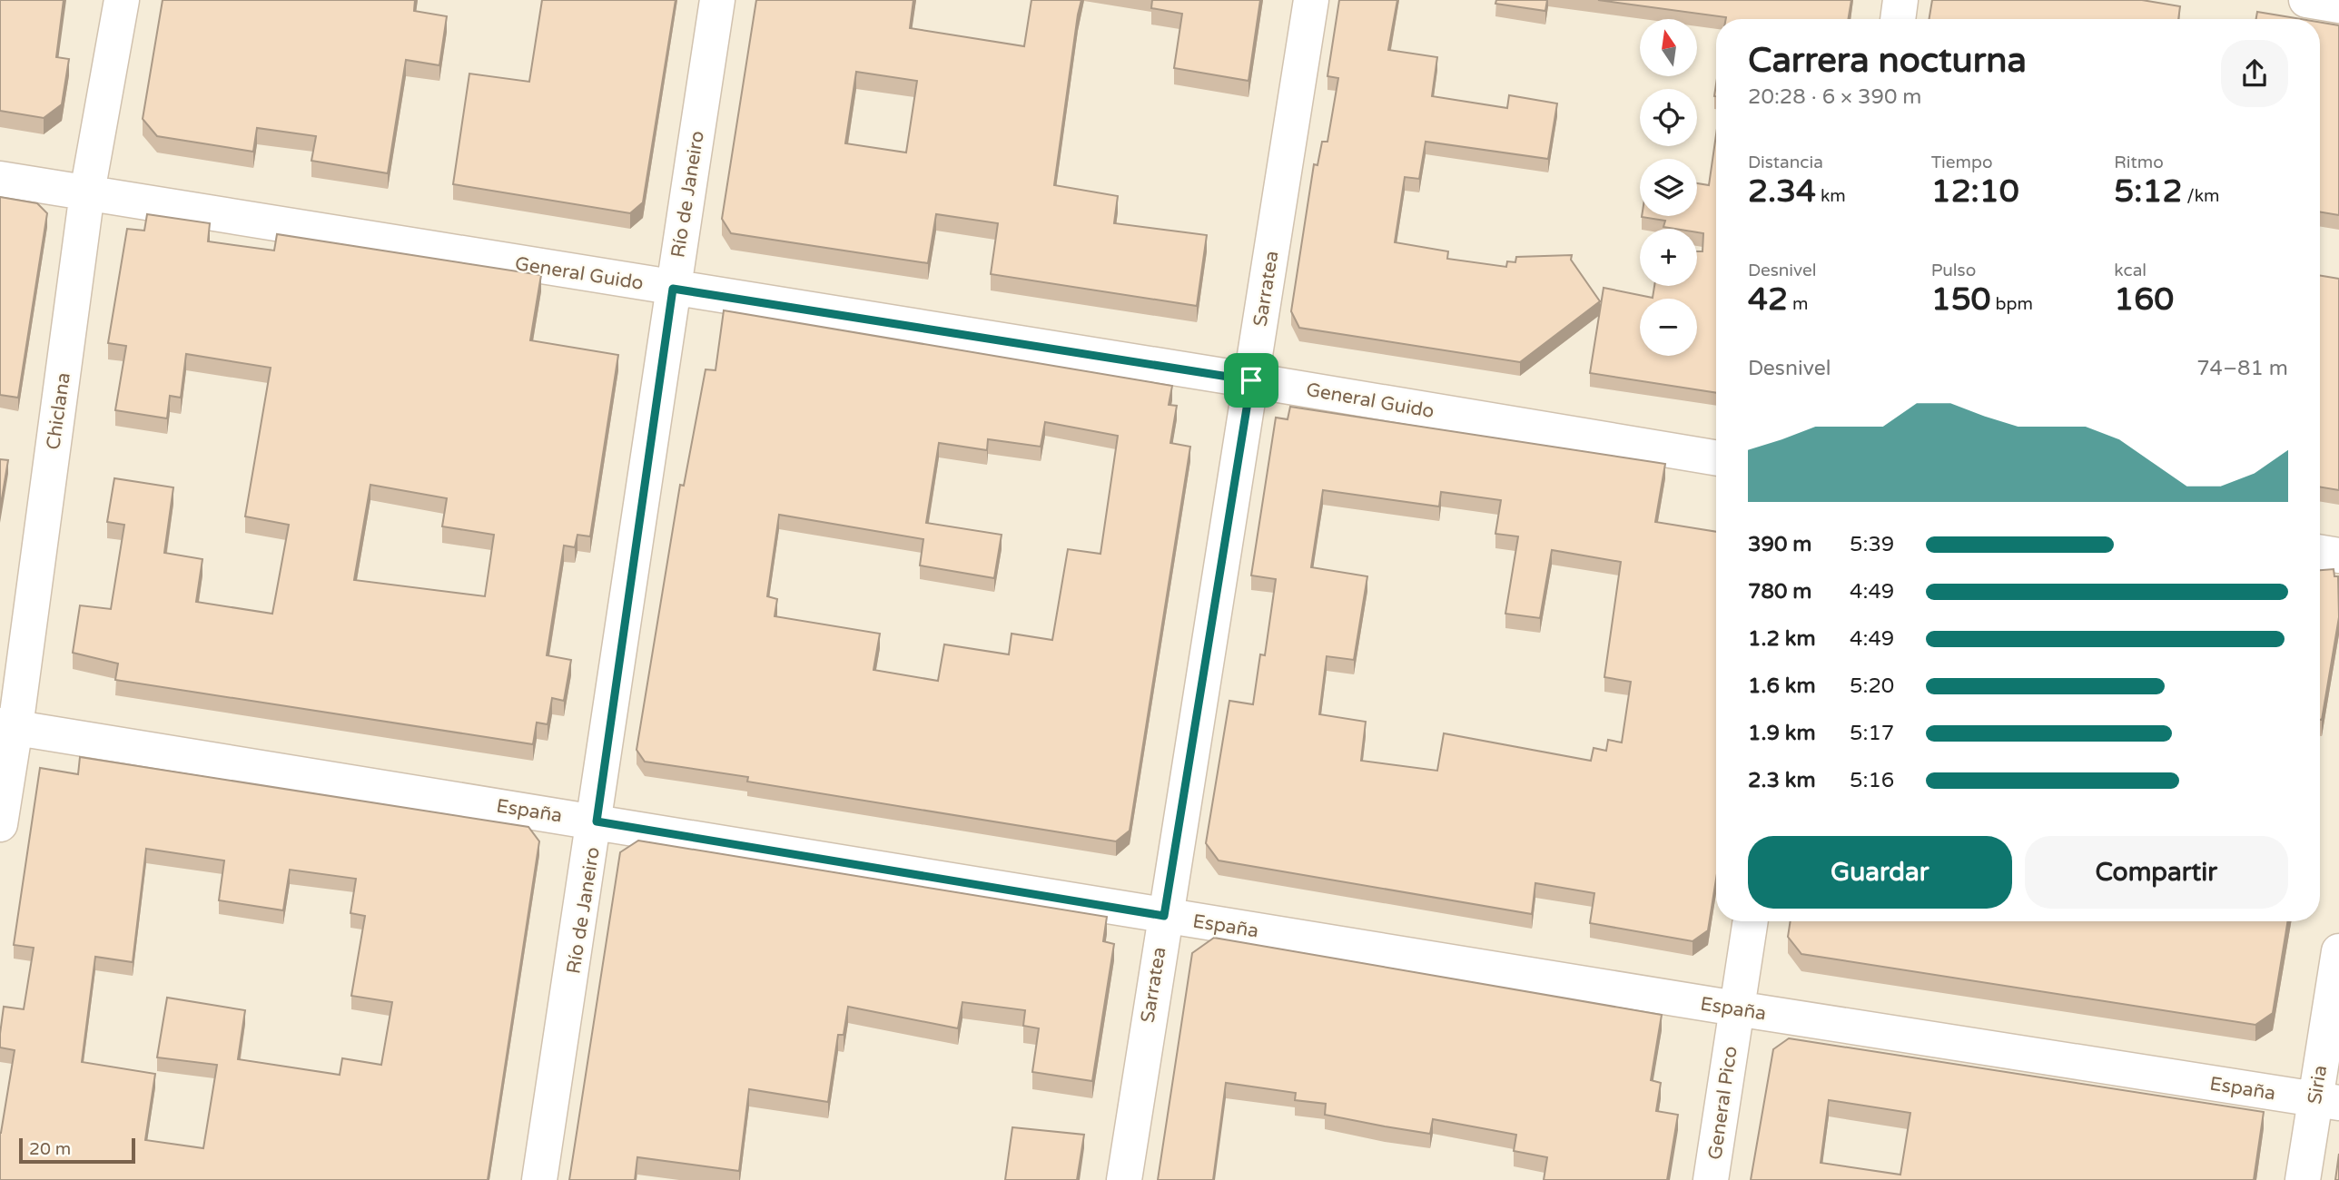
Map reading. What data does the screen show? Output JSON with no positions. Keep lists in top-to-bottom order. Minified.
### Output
{"streets":{"street":["Río de Janeiro","General Guido","Sarratea","Chiclana","España","Siria","General Pico"]},"crossings":[["Río de Janeiro","General Guido"],["Río de Janeiro","España"],["General Guido","Sarratea"],["General Guido","Chiclana"],["Sarratea","España"],["Chiclana","España"],["España","Siria"],["España","General Pico"]],"scale_bar":"20 m","north":"top","page":{"map_buttons":["+","−"],"heading":["Carrera nocturna","20:28 · 6 × 390 m"],"stats":[["Distancia","2.34 km"],["Tiempo","12:10"],["Ritmo","5:12 /km"],["Desnivel","42 m"],["Pulso","150 bpm"],["kcal","160"]],"chart":["Desnivel","74–81 m"],"list":[{"name":"390 m","note":"5:39"},{"name":"780 m","note":"4:49"},{"name":"1.2 km","note":"4:49"},{"name":"1.6 km","note":"5:20"},{"name":"1.9 km","note":"5:17"},{"name":"2.3 km","note":"5:16"}],"buttons":["Guardar","Compartir"],"scale":"20 m"}}
